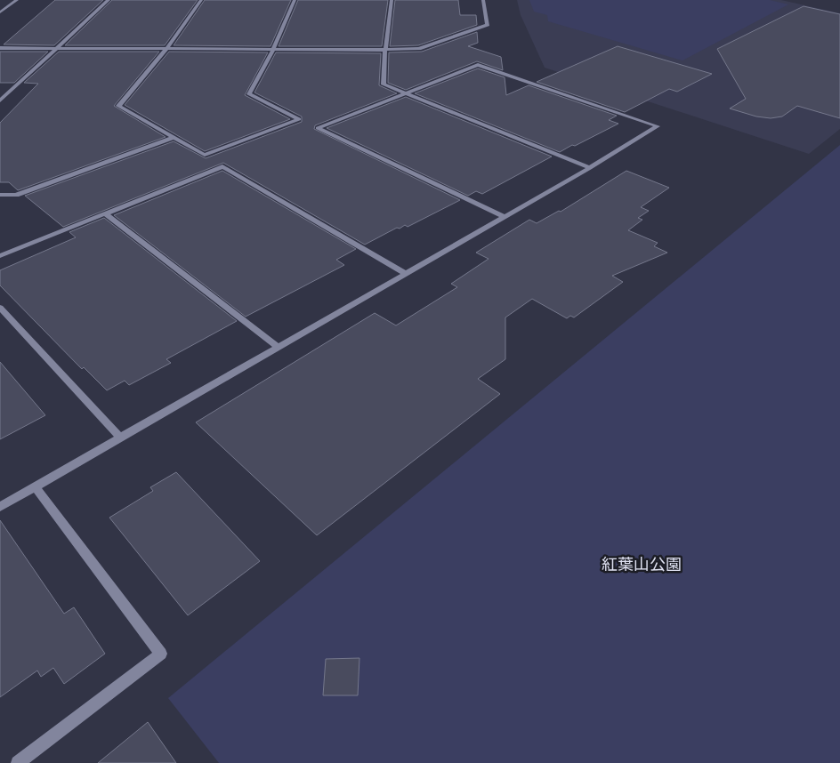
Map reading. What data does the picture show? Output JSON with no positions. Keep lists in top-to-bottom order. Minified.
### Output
{"parks":["紅葉山公園"]}
